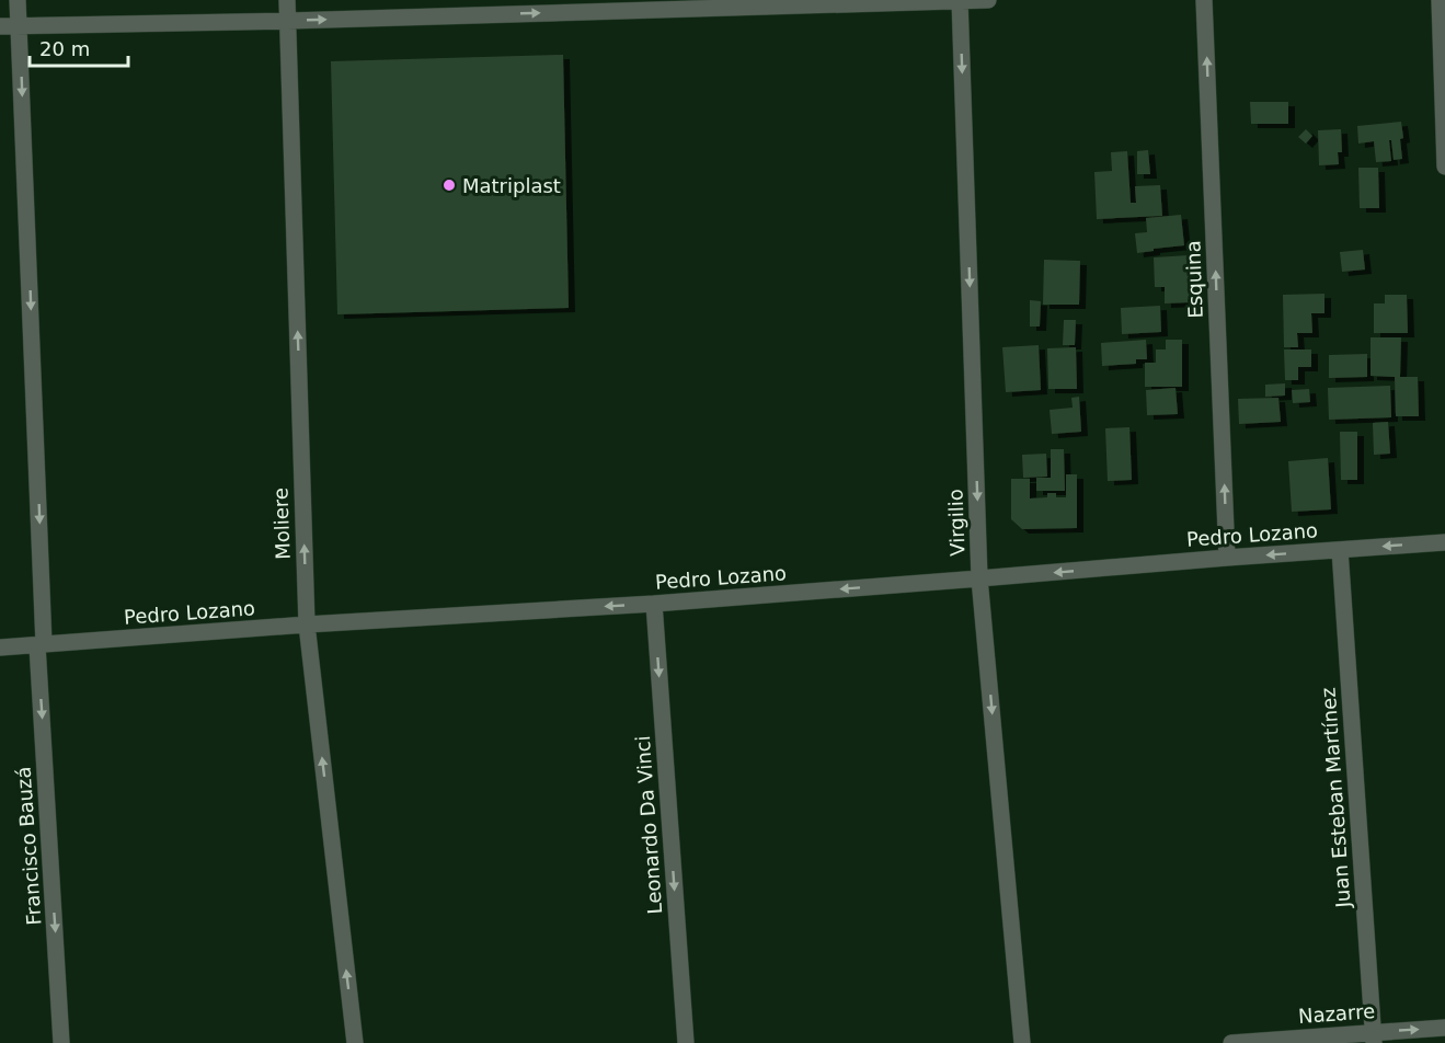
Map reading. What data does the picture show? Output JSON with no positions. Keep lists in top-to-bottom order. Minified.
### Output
{"streets":{"street":["Esquina","Virgilio","Moliere","Pedro Lozano","Juan Esteban Martínez","Leonardo Da Vinci","Francisco Bauzá","Nazarre"]},"crossings":[["Esquina","Pedro Lozano"],["Virgilio","Pedro Lozano"],["Moliere","Pedro Lozano"],["Pedro Lozano","Juan Esteban Martínez"],["Pedro Lozano","Leonardo Da Vinci"],["Pedro Lozano","Francisco Bauzá"],["Juan Esteban Martínez","Nazarre"]],"one_way":["Esquina","Virgilio","Moliere","Pedro Lozano","Leonardo Da Vinci","Francisco Bauzá"],"places":["Matriplast"],"scale_bar":"20 m"}
